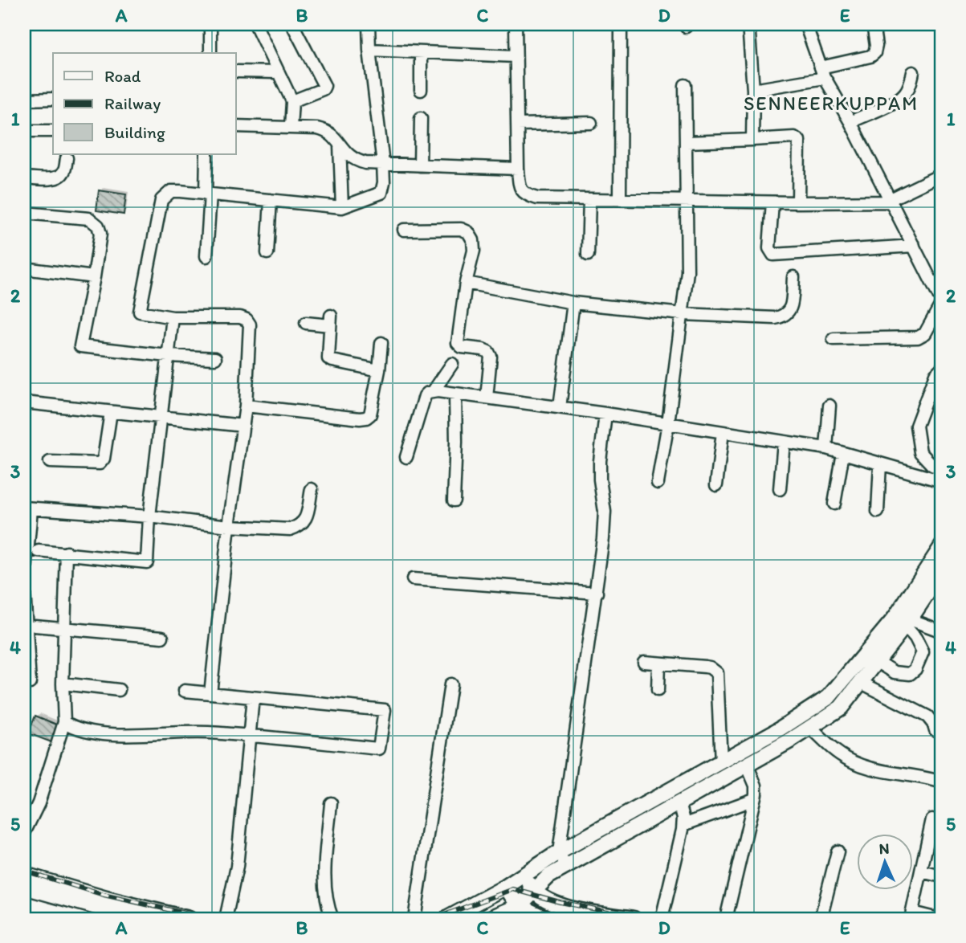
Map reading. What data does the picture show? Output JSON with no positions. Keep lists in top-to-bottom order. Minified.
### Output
{"districts":["SENNEERKUPPAM"],"legend":["Road","Railway","Building"],"north":"top","grid":{"columns":["A","B","C","D","E"],"rows":["1","2","3","4","5"]}}
